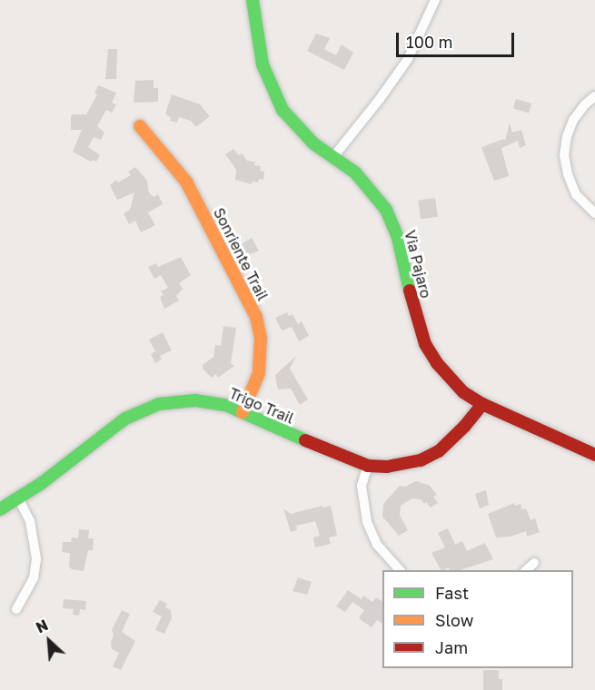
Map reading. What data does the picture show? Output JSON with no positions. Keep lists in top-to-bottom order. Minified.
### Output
{"streets":{"street":["Sonriente Trail","Via Pajaro","Trigo Trail"]},"crossings":[["Sonriente Trail","Trigo Trail"],["Via Pajaro","Trigo Trail"]],"legend":["Fast","Slow","Jam"],"scale_bar":"100 m","north":"top left"}
